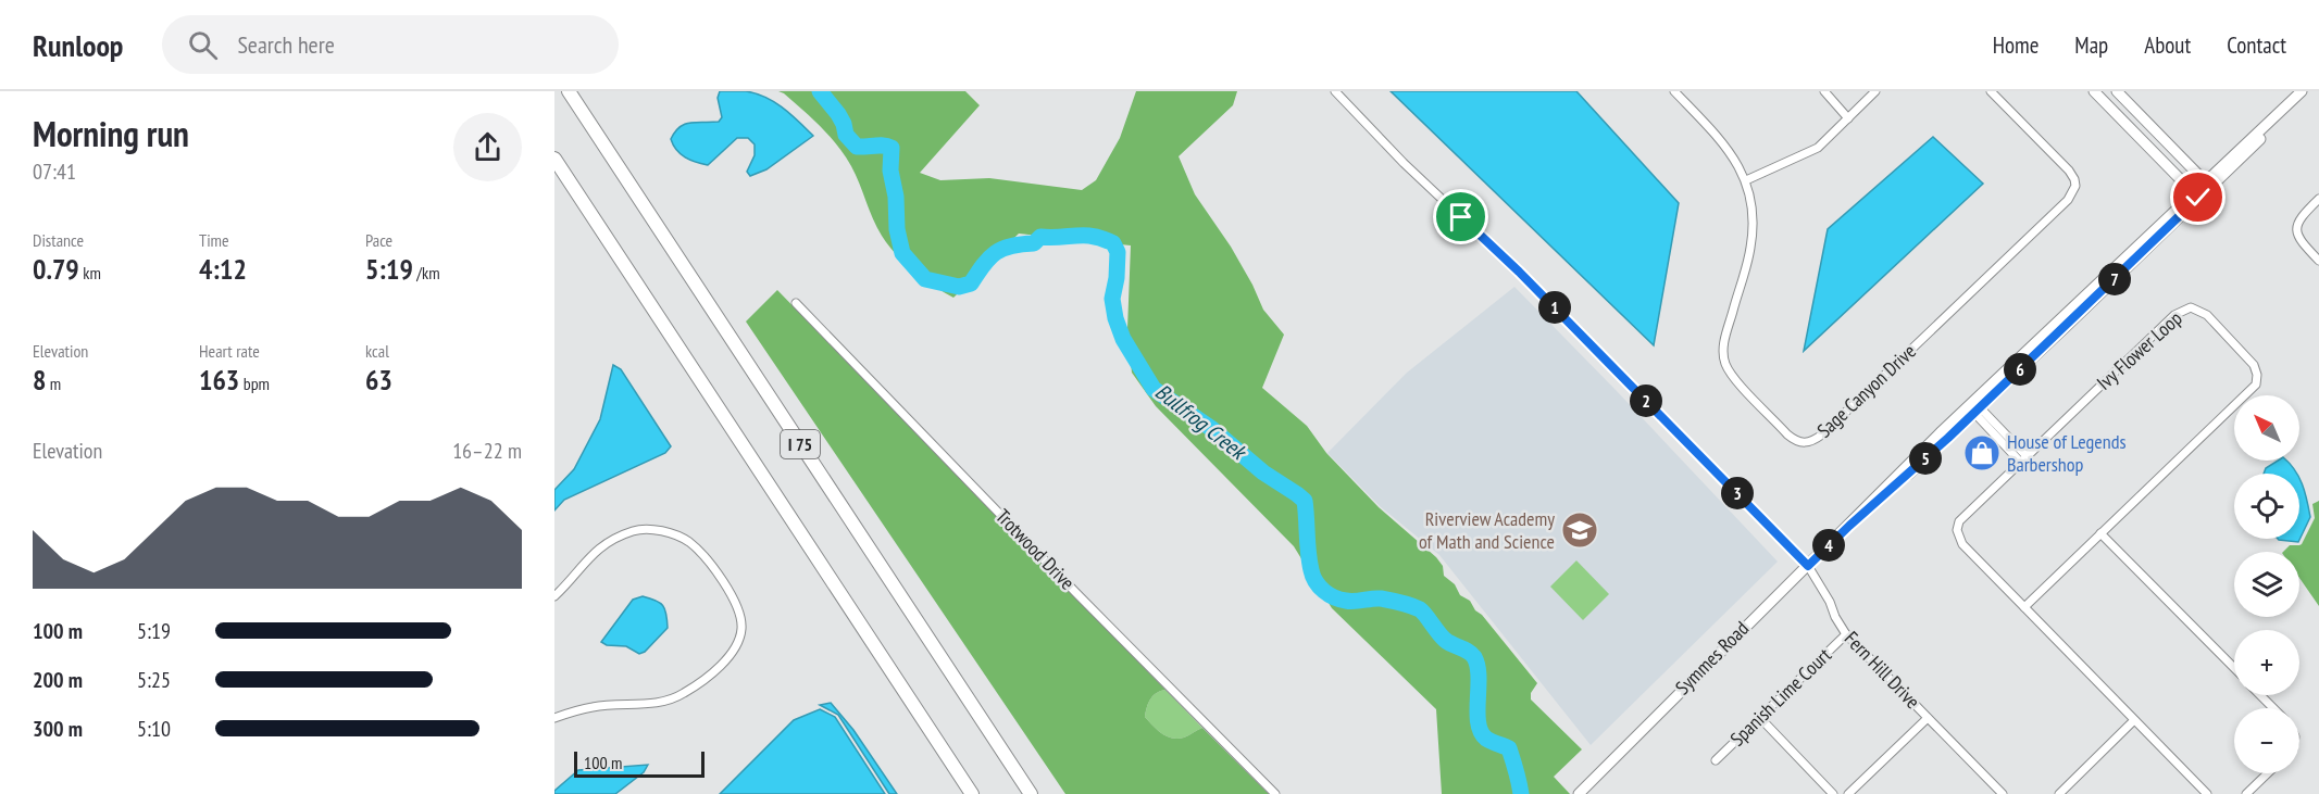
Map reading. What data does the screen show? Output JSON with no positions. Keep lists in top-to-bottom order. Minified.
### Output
{"streets":{"highway":["I 75"],"street":["Ivy Flower Loop","Sage Canyon Drive","Trotwood Drive","Symmes Road","Fern Hill Drive","Spanish Lime Court"]},"crossings":[["Symmes Road","Fern Hill Drive"],["Fern Hill Drive","Spanish Lime Court"]],"water":["Bullfrog Creek"],"places":{"shop":["House of Legends Barbershop"],"school or university":["Riverview Academy of Math and Science"]},"scale_bar":"100 m","north":"top left","page":{"header":"Runloop","search":"Search here","nav":["Home","Map","About","Contact"],"heading":["Morning run","07:41"],"stats":[["Distance","0.79 km"],["Time","4:12"],["Pace","5:19 /km"],["Elevation","8 m"],["Heart rate","163 bpm"],["kcal","63"]],"pins":["7","1","6","2","5","3","4"],"map_buttons":["+","−"],"chart":["Elevation","16–22 m"],"list":[{"name":"100 m","note":"5:19"},{"name":"200 m","note":"5:25"},{"name":"300 m","note":"5:10"}],"scale":"100 m"}}
